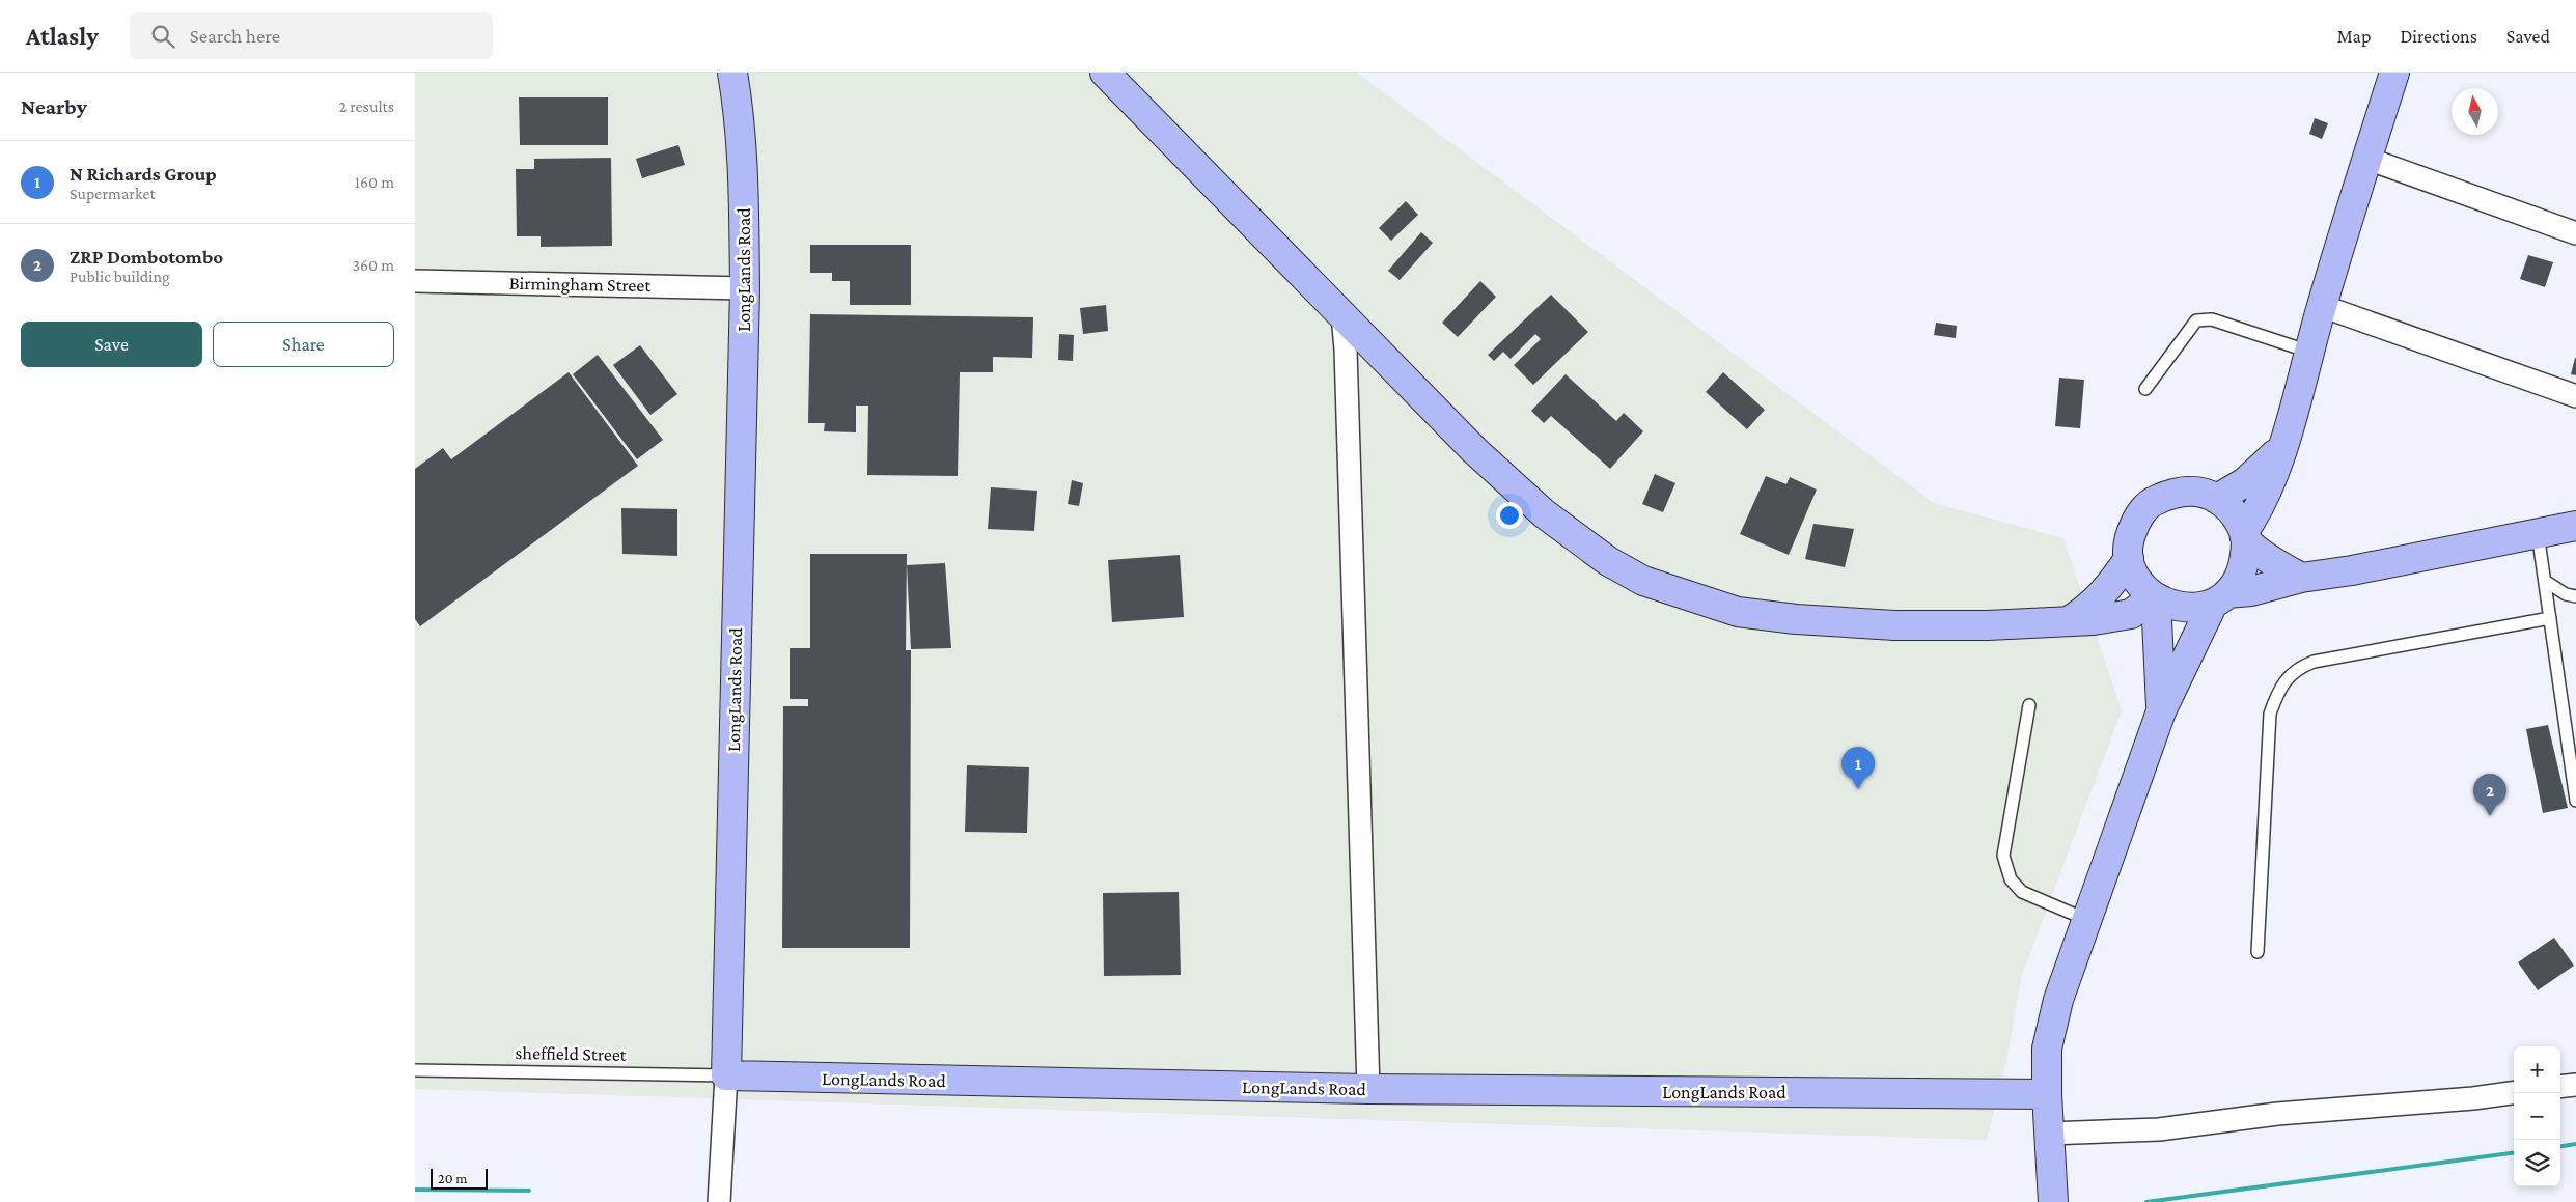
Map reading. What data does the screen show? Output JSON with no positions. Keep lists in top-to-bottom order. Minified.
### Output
{"streets":{"street":["LongLands Road","Birmingham Street"],"lane":["sheffield Street"]},"crossings":[["LongLands Road","Birmingham Street"],["LongLands Road","sheffield Street"]],"scale_bar":"20 m","north":"top","page":{"header":"Atlasly","search":"Search here","nav":["Map","Directions","Saved"],"heading":["Nearby","2 results"],"list":[{"mark":"1","name":"N Richards Group","note":"Supermarket","value":"160 m"},{"mark":"2","name":"ZRP Dombotombo","note":"Public building","value":"360 m"}],"buttons":["Save","Share"],"pins":["1","2"],"map_buttons":["+","−"],"scale":"20 m"}}
